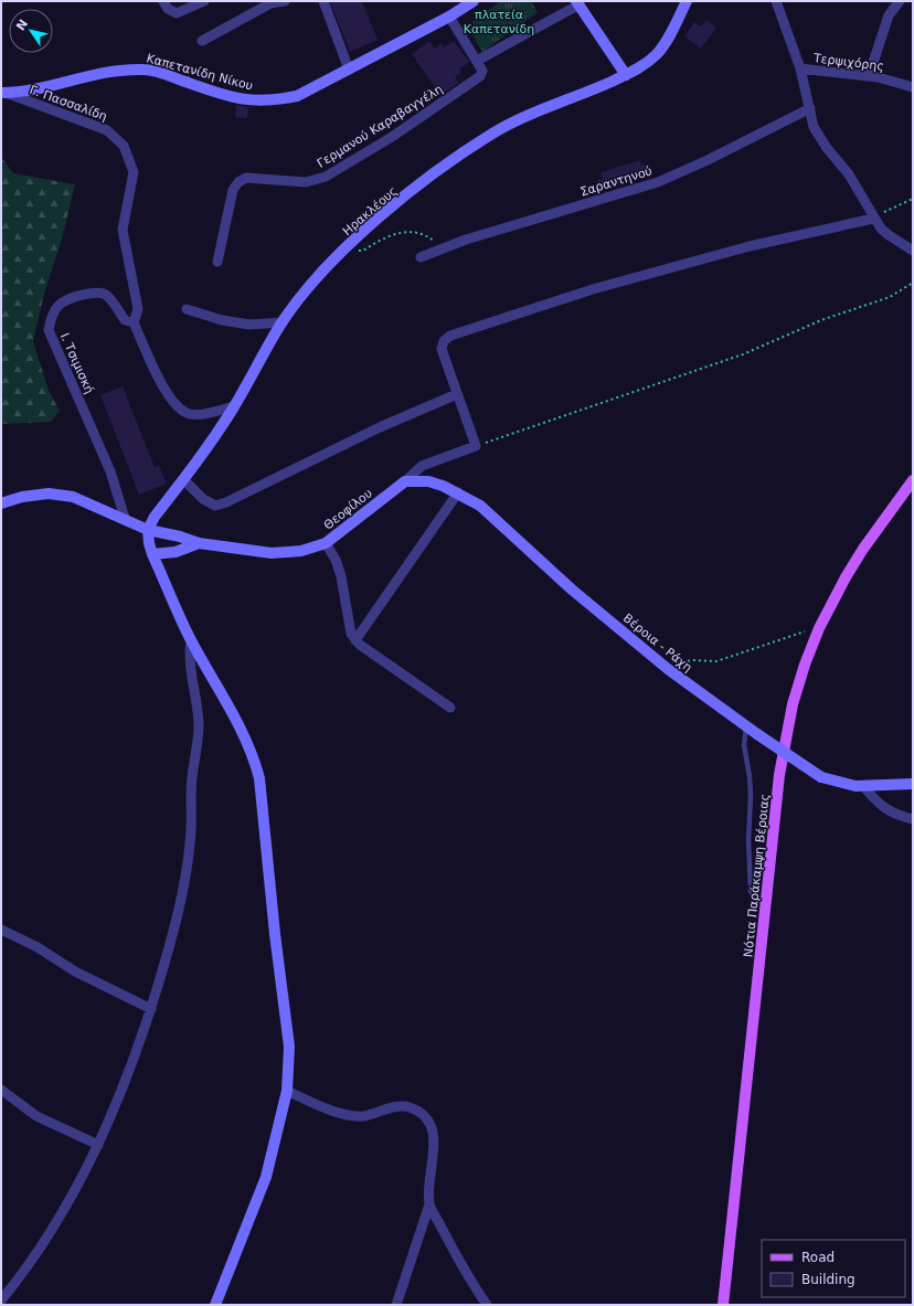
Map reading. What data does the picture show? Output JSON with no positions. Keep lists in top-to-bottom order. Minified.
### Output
{"streets":{"main road":["Νότια Παράκαμψη Βέροιας"],"street":["Τερψιχόρης","Καπετανίδη Νίκου","Γ. Πασσαλίδη","Γερμανού Καραβαγγέλη","Σαραντηνού","Ηρακλέους","Ι. Τσιμισκή","Θεοφίλου","Βέροια - Ράχη"]},"crossings":[["Καπετανίδη Νίκου","Γ. Πασσαλίδη"],["Γ. Πασσαλίδη","Ι. Τσιμισκή"],["Ηρακλέους","Θεοφίλου"],["Ι. Τσιμισκή","Θεοφίλου"],["Θεοφίλου","Βέροια - Ράχη"]],"parks":["πλατεία Καπετανίδη"],"legend":["Road","Building"],"north":"top left"}
